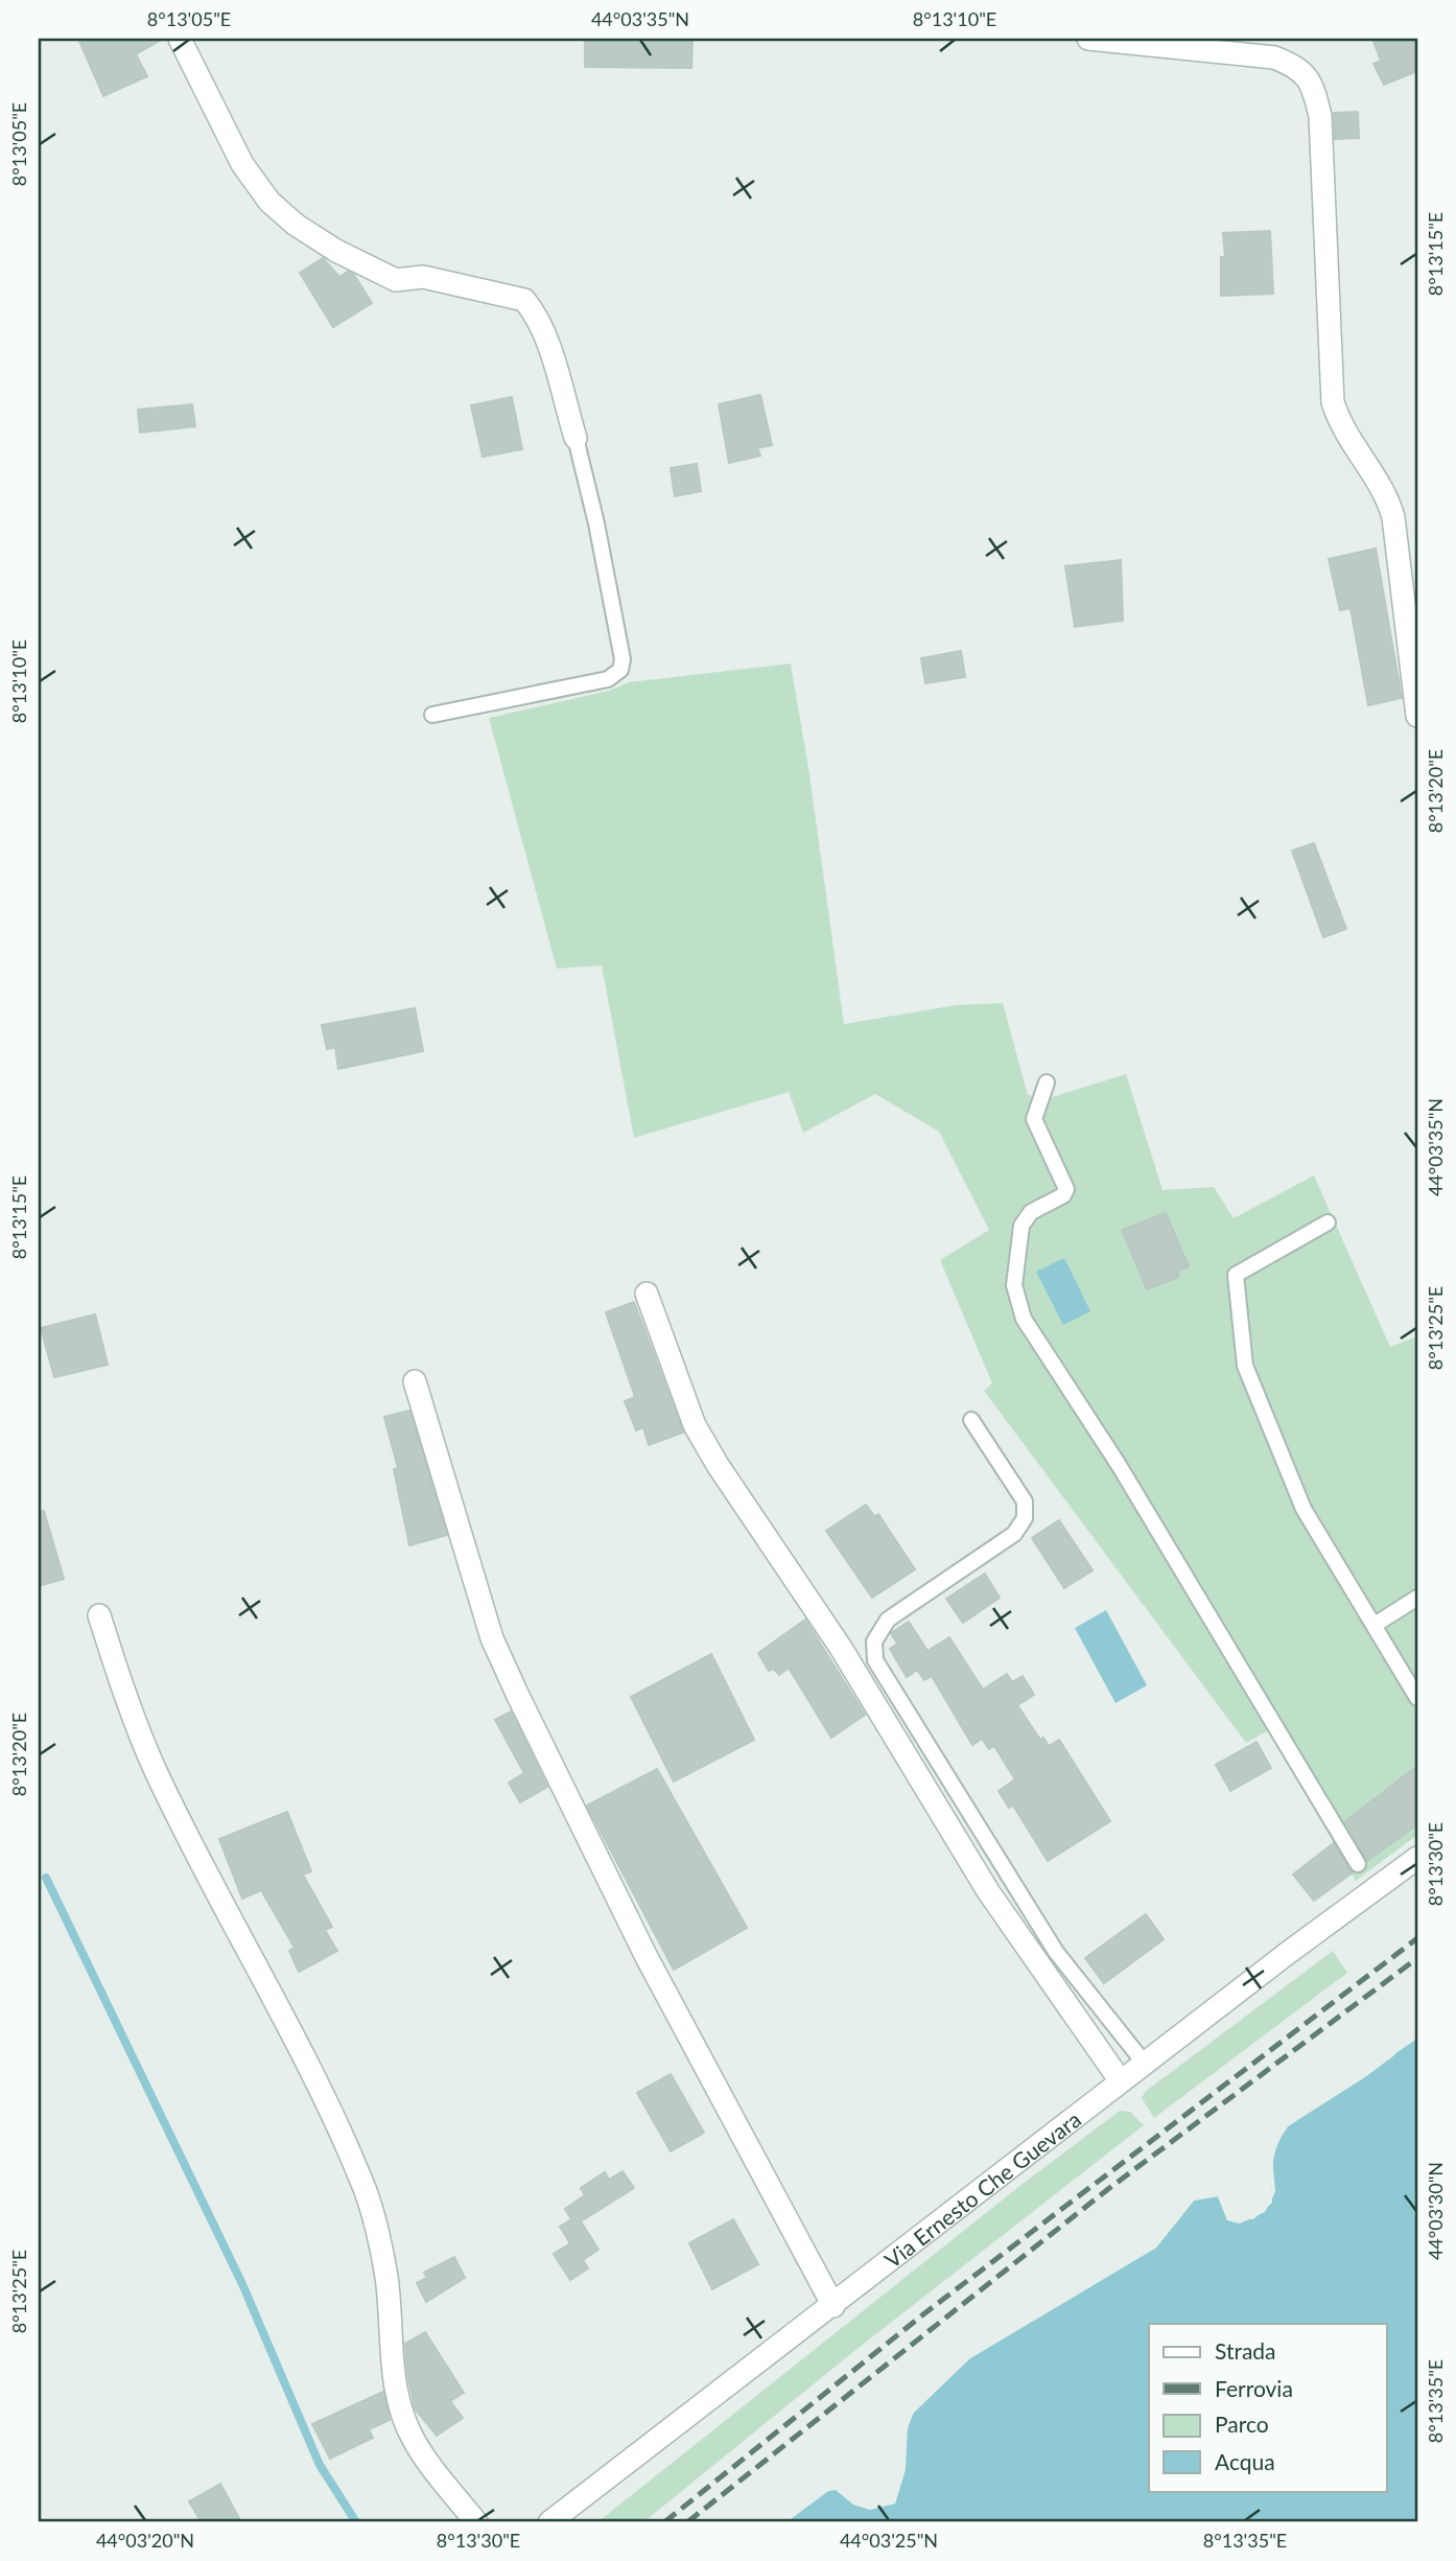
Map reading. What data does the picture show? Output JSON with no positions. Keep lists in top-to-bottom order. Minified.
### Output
{"streets":{"street":["Via Ernesto Che Guevara"]},"legend":["Strada","Ferrovia","Parco","Acqua"],"coordinates":["8°13'05\"E","44°03'35\"N","8°13'10\"E","8°13'15\"E","8°13'20\"E","8°13'25\"E","8°13'30\"E","44°03'30\"N","8°13'35\"E","44°03'20\"N","44°03'25\"N"]}
